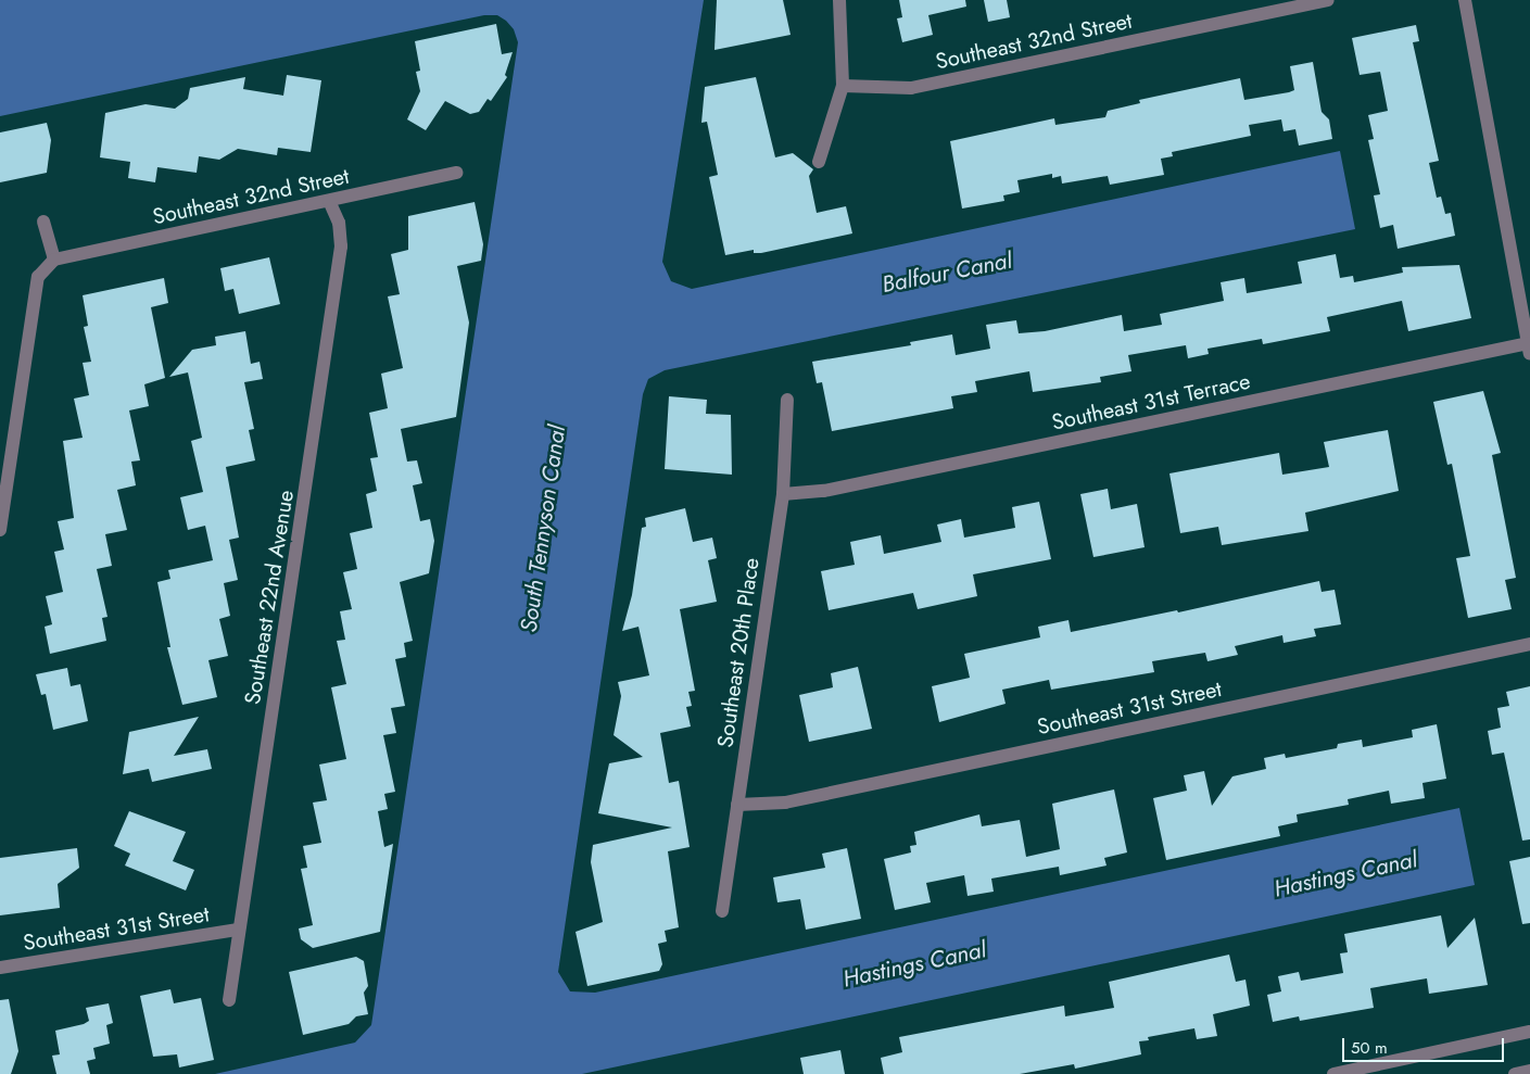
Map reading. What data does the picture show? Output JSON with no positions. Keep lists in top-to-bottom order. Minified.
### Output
{"streets":{"street":["Southeast 32nd Street","Southeast 31st Terrace","Southeast 22nd Avenue","Southeast 20th Place","Southeast 31st Street"]},"crossings":[["Southeast 32nd Street","Southeast 22nd Avenue"],["Southeast 31st Terrace","Southeast 20th Place"],["Southeast 22nd Avenue","Southeast 31st Street"],["Southeast 20th Place","Southeast 31st Street"]],"water":["Balfour Canal","South Tennyson Canal","Hastings Canal"],"scale_bar":"50 m"}
